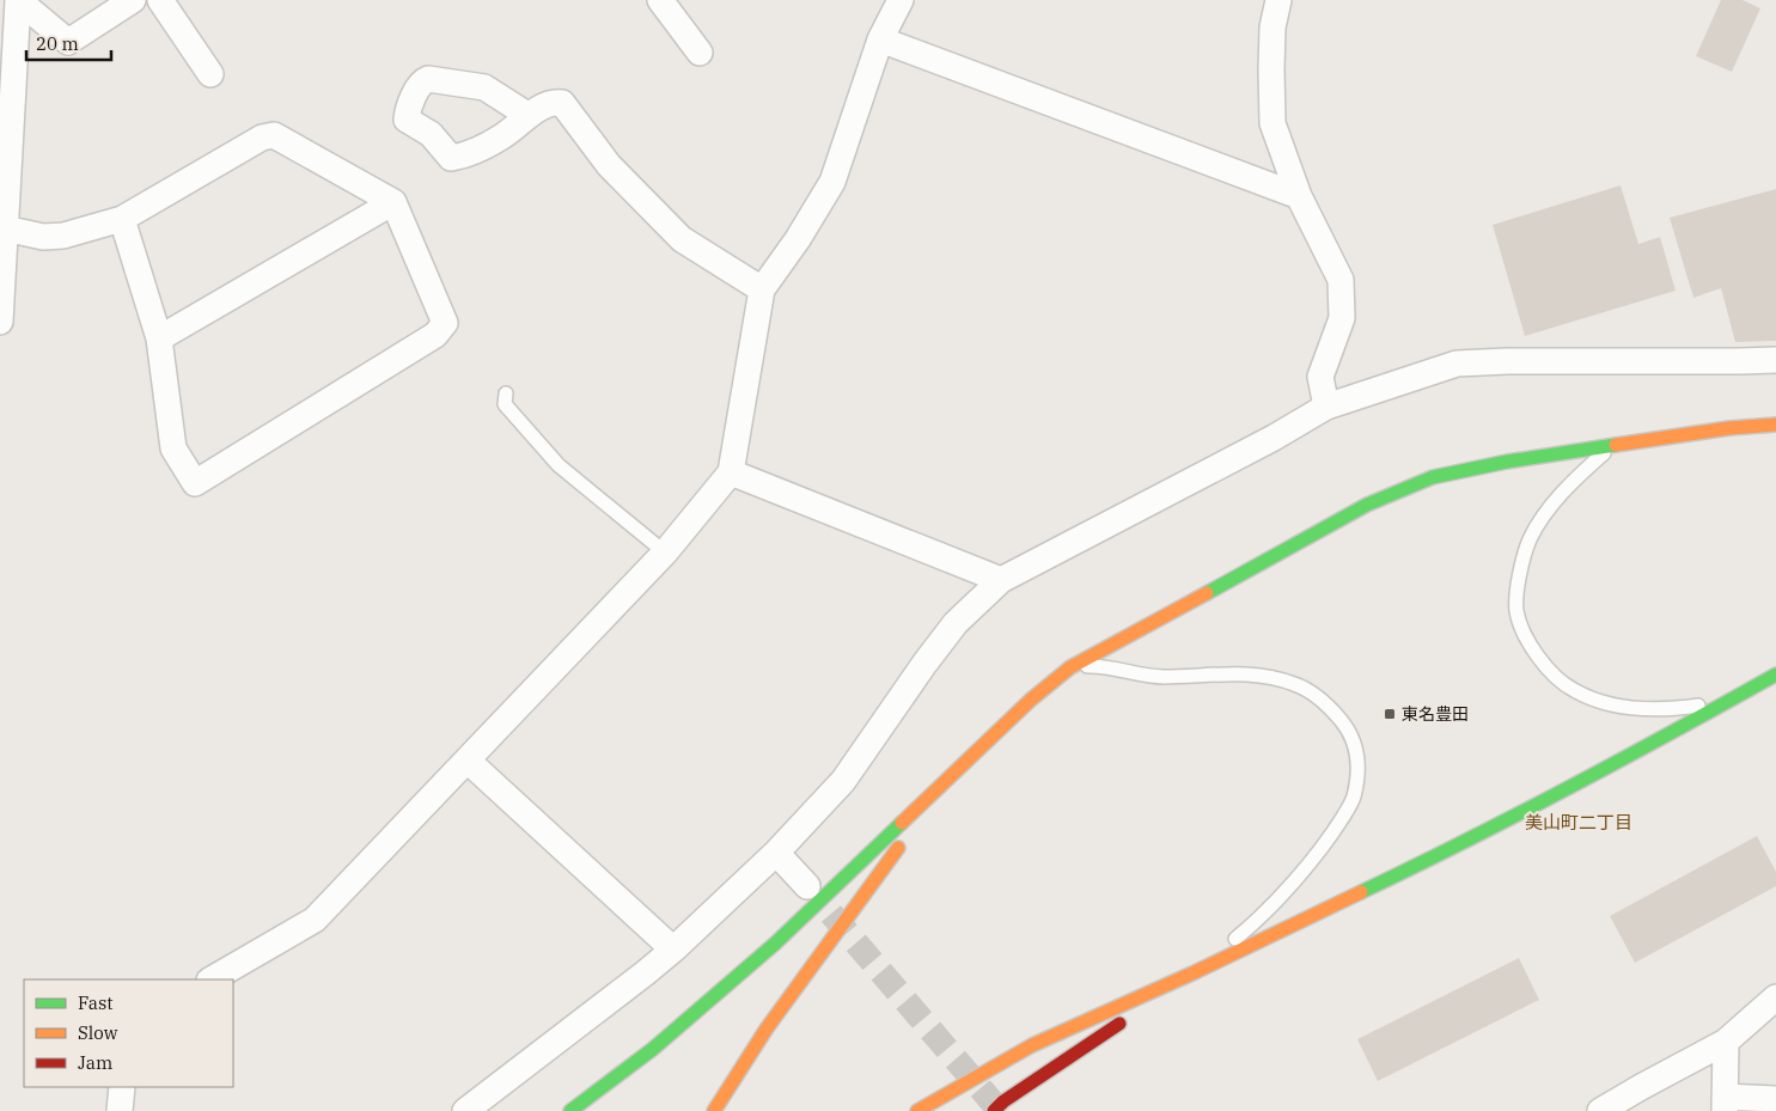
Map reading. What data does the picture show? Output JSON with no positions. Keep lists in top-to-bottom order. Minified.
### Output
{"districts":["美山町二丁目"],"places":{"transit":["東名豊田"]},"legend":["Fast","Slow","Jam"],"scale_bar":"20 m"}
